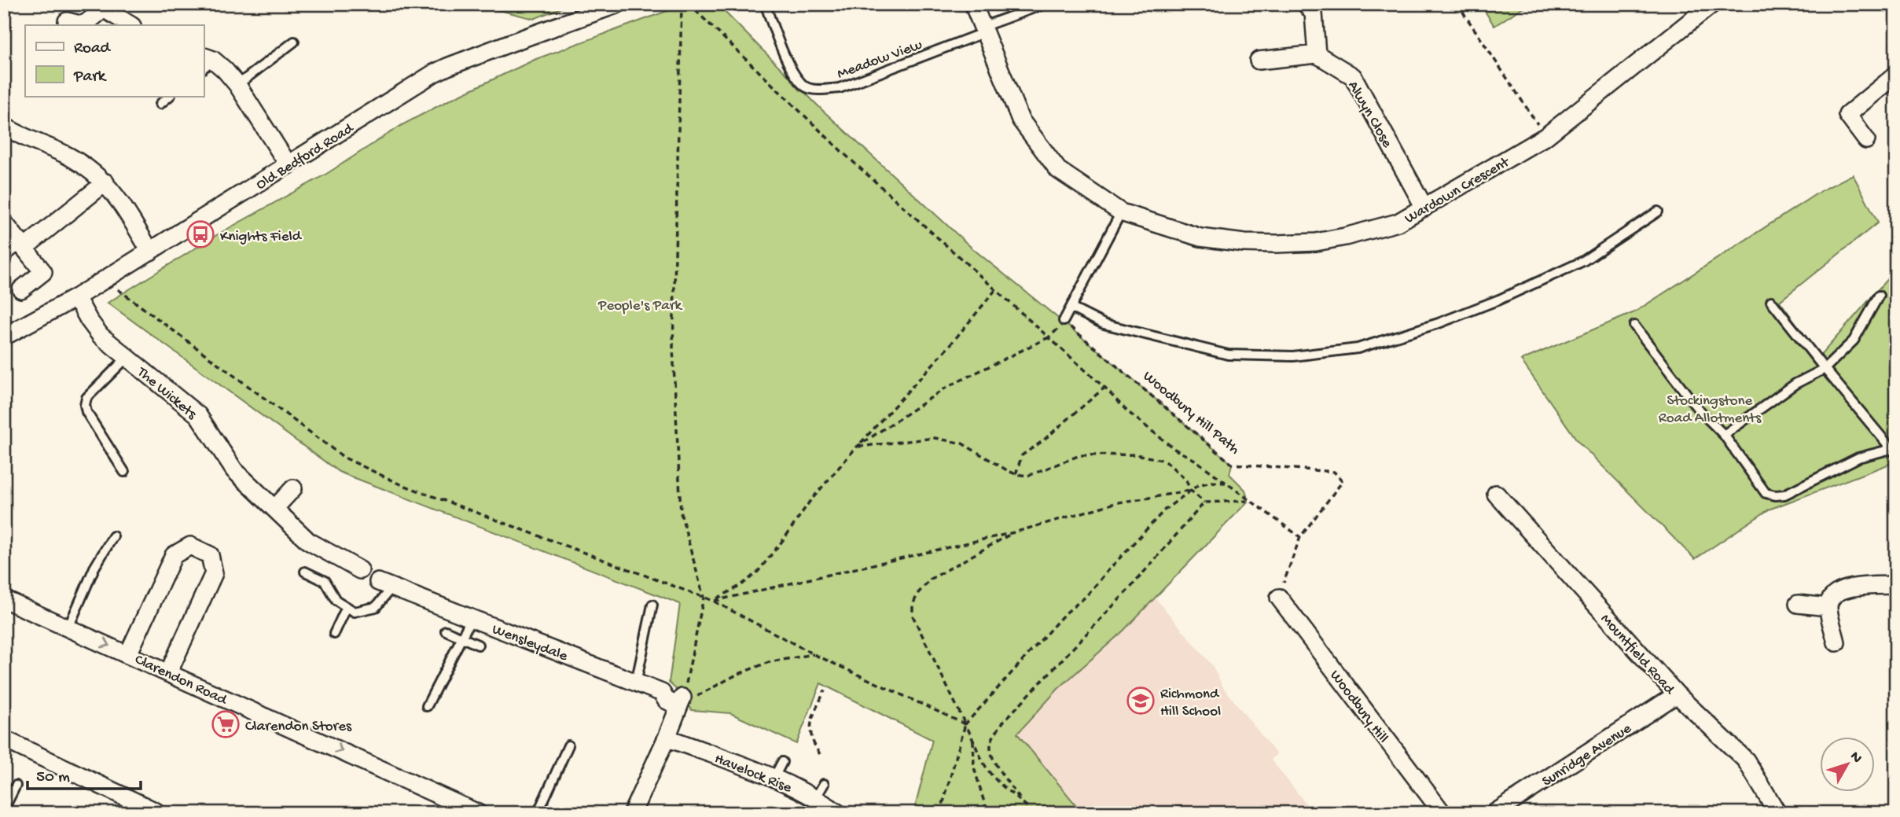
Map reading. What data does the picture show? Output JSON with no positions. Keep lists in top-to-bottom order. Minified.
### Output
{"streets":{"street":["Alwyn Close","Old Bedford Road","Wardown Crescent","The Wickets","Wensleydale","Mountfield Road","Clarendon Road","Woodbury Hill","Sunridge Avenue","Havelock Rise"],"lane":["Meadow View"],"path":["Woodbury Hill Path"]},"crossings":[["Meadow View","Wardown Crescent"],["Alwyn Close","Wardown Crescent"],["Old Bedford Road","The Wickets"],["Woodbury Hill Path","Woodbury Hill"],["Mountfield Road","Sunridge Avenue"]],"one_way":["Clarendon Road"],"parks":["People's Park","Stockingstone Road Allotments"],"places":{"bus stop":["Knights Field"],"school or university":["Richmond Hill School"],"supermarket":["Clarendon Stores"]},"legend":["Road","Park"],"scale_bar":"50 m","north":"top right"}
